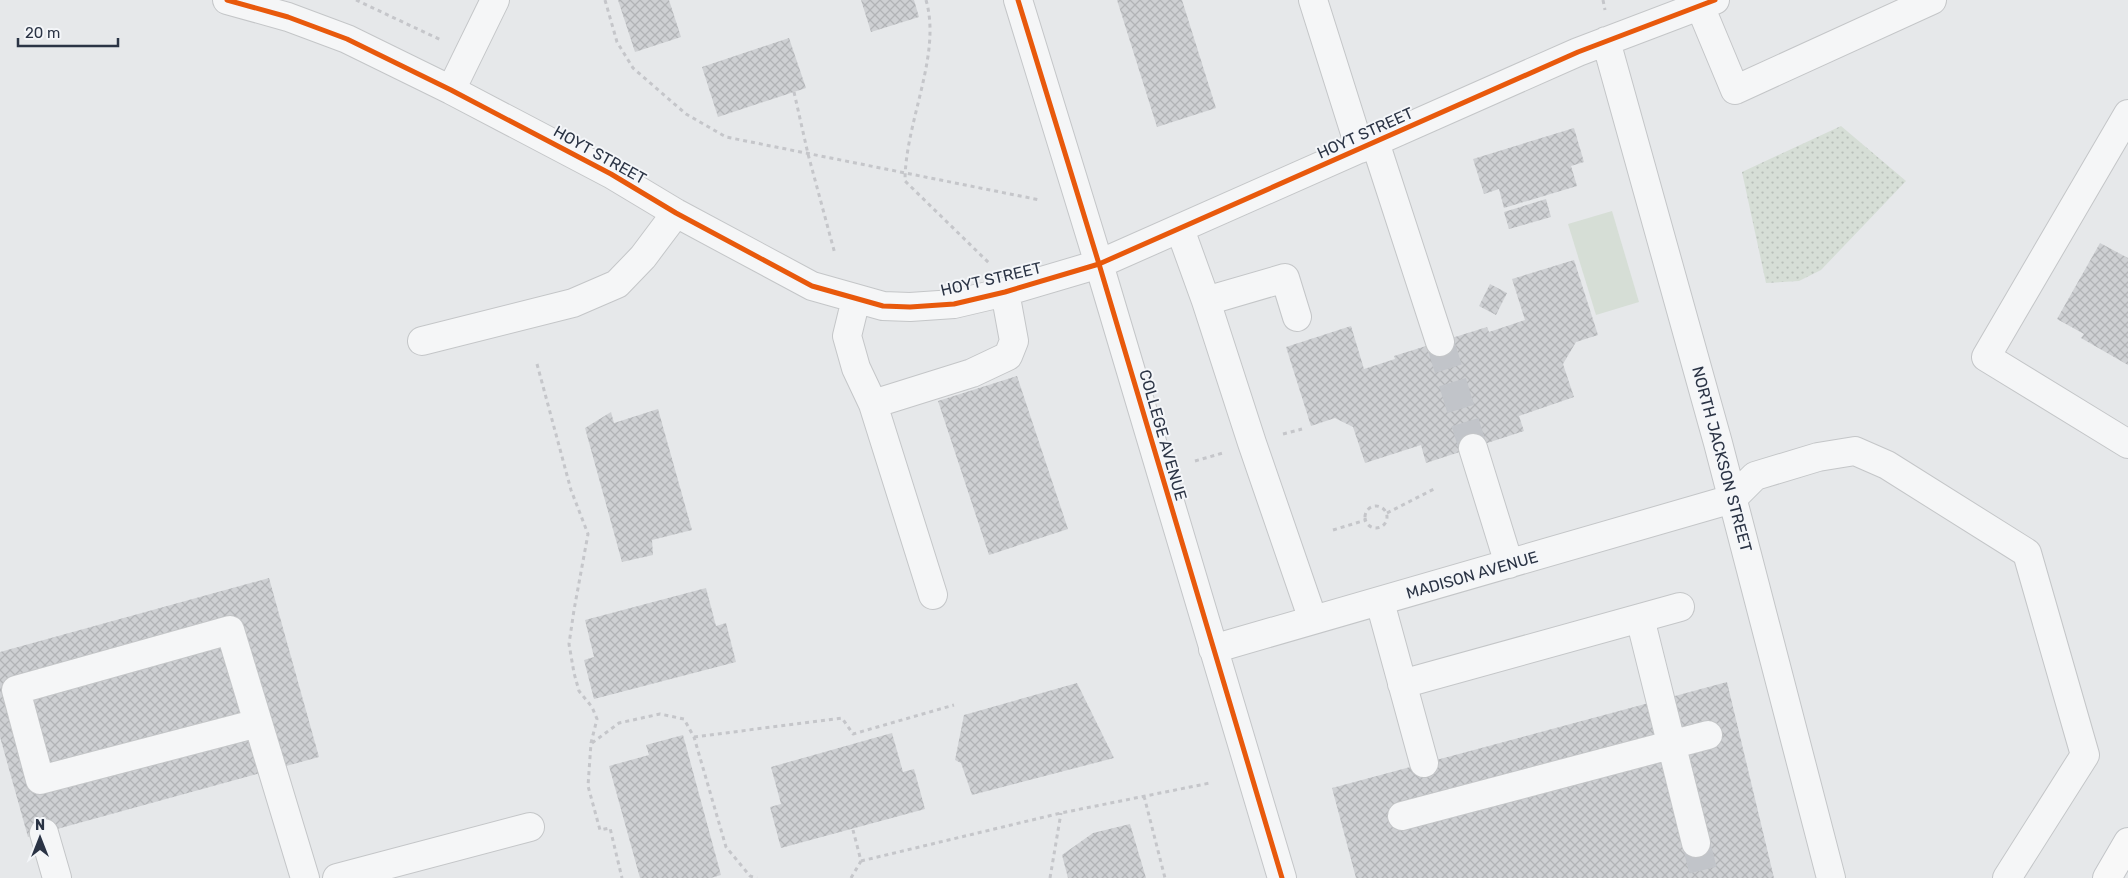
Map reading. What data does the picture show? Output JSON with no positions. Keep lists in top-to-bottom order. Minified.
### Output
{"streets":{"street":["HOYT STREET","COLLEGE AVENUE","NORTH JACKSON STREET","MADISON AVENUE"]},"crossings":[["HOYT STREET","COLLEGE AVENUE"],["HOYT STREET","NORTH JACKSON STREET"],["COLLEGE AVENUE","MADISON AVENUE"],["NORTH JACKSON STREET","MADISON AVENUE"]],"scale_bar":"20 m","north":"top"}
